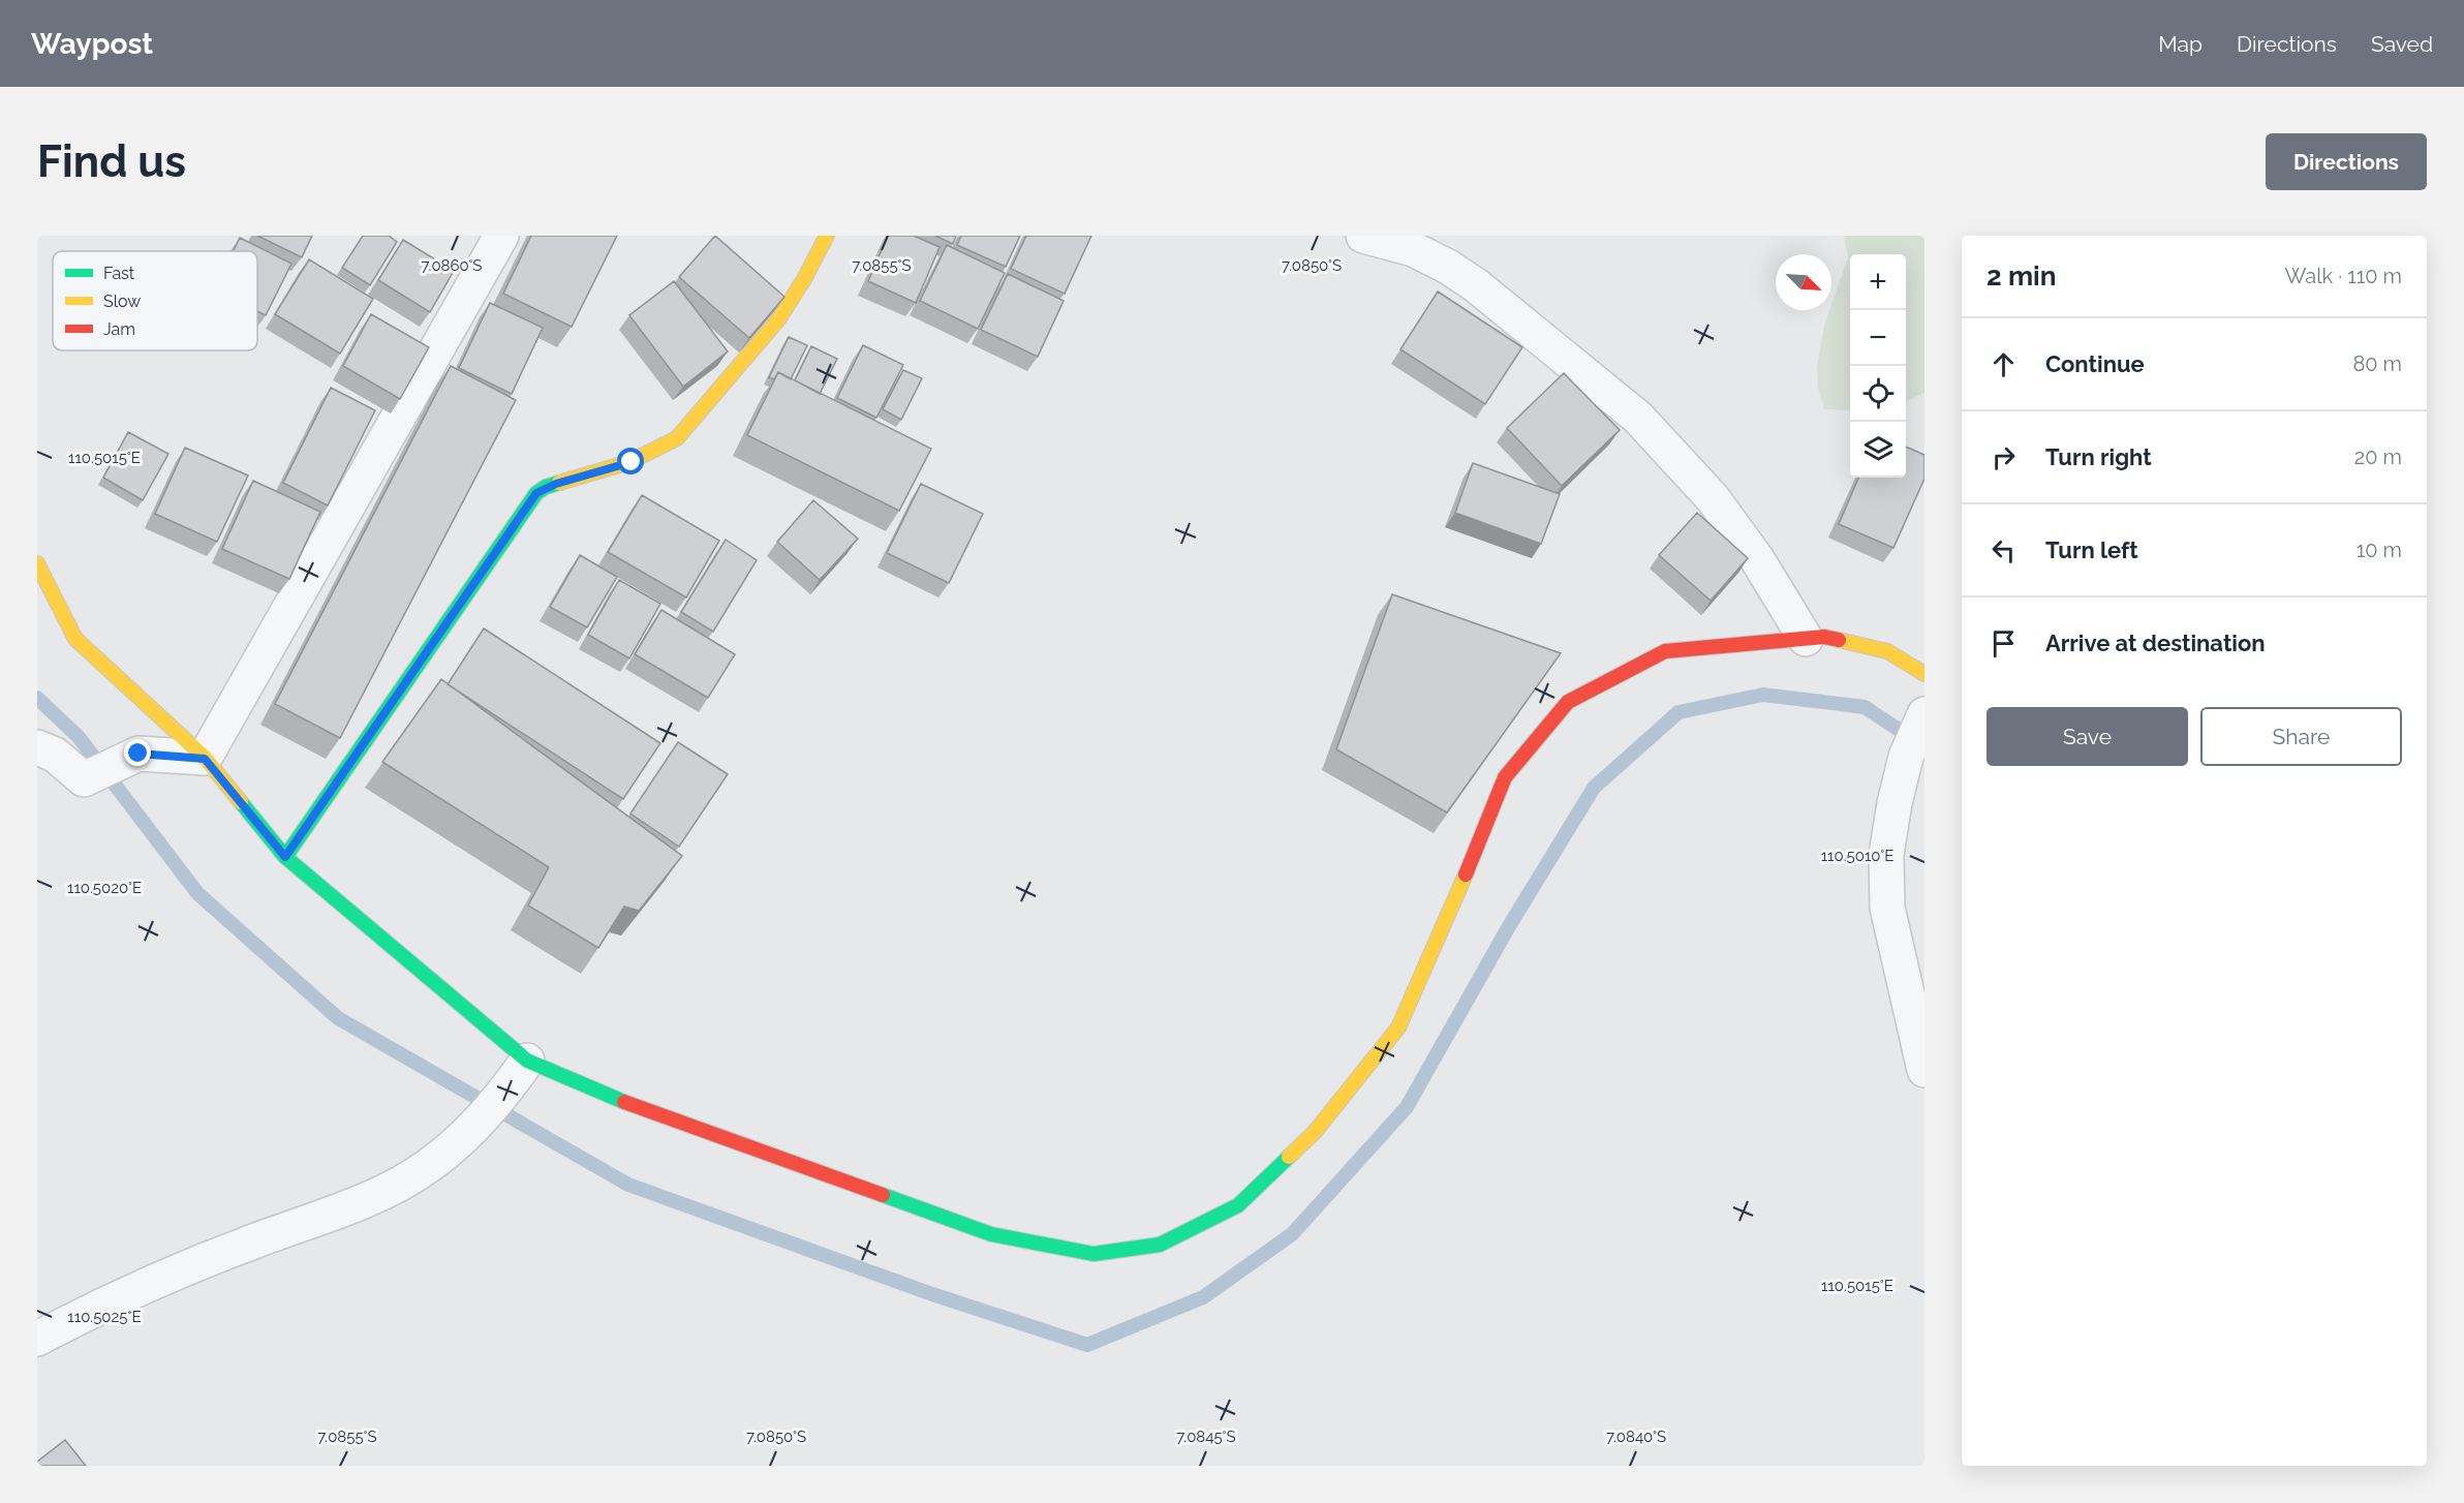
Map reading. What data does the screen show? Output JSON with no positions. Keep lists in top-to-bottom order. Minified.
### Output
{"legend":["Fast","Slow","Jam"],"north":"bottom right","page":{"header":"Waypost","nav":["Map","Directions","Saved"],"buttons":["Directions",["Save","Share"]],"title":"Find us","heading":["2 min","Walk · 110 m"],"map_buttons":["+","−"],"list":[["Continue","80 m"],["Turn right","20 m"],["Turn left","10 m"],"Arrive at destination"]},"coordinates":["7.0860°S","7.0855°S","7.0850°S","110.5015°E","110.5010°E","110.5020°E","110.5025°E","7.0845°S","7.0840°S"]}
